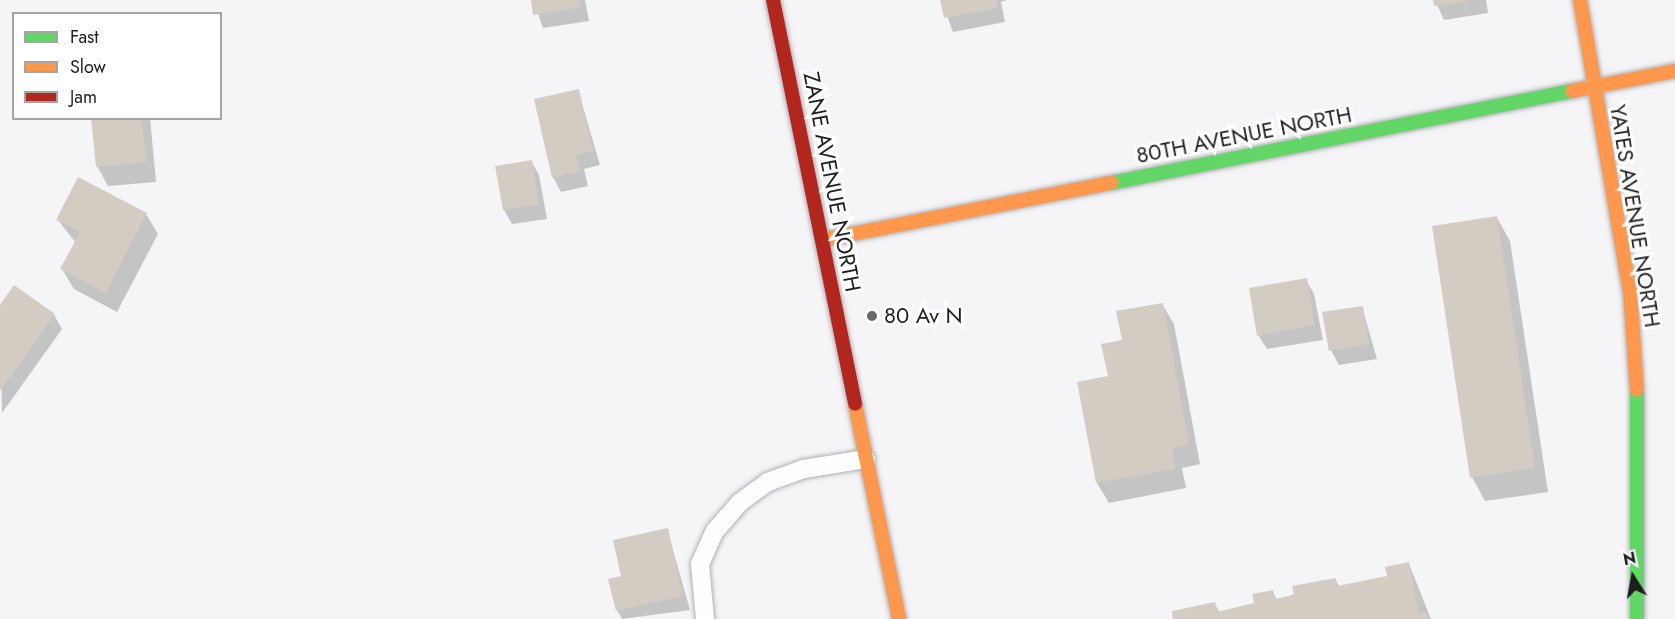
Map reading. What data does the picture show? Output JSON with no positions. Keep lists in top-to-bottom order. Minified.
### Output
{"streets":{"street":["80TH AVENUE NORTH","ZANE AVENUE NORTH","YATES AVENUE NORTH"]},"crossings":[["80TH AVENUE NORTH","ZANE AVENUE NORTH"],["80TH AVENUE NORTH","YATES AVENUE NORTH"]],"places":["80 Av N"],"legend":["Fast","Slow","Jam"],"north":"top"}
